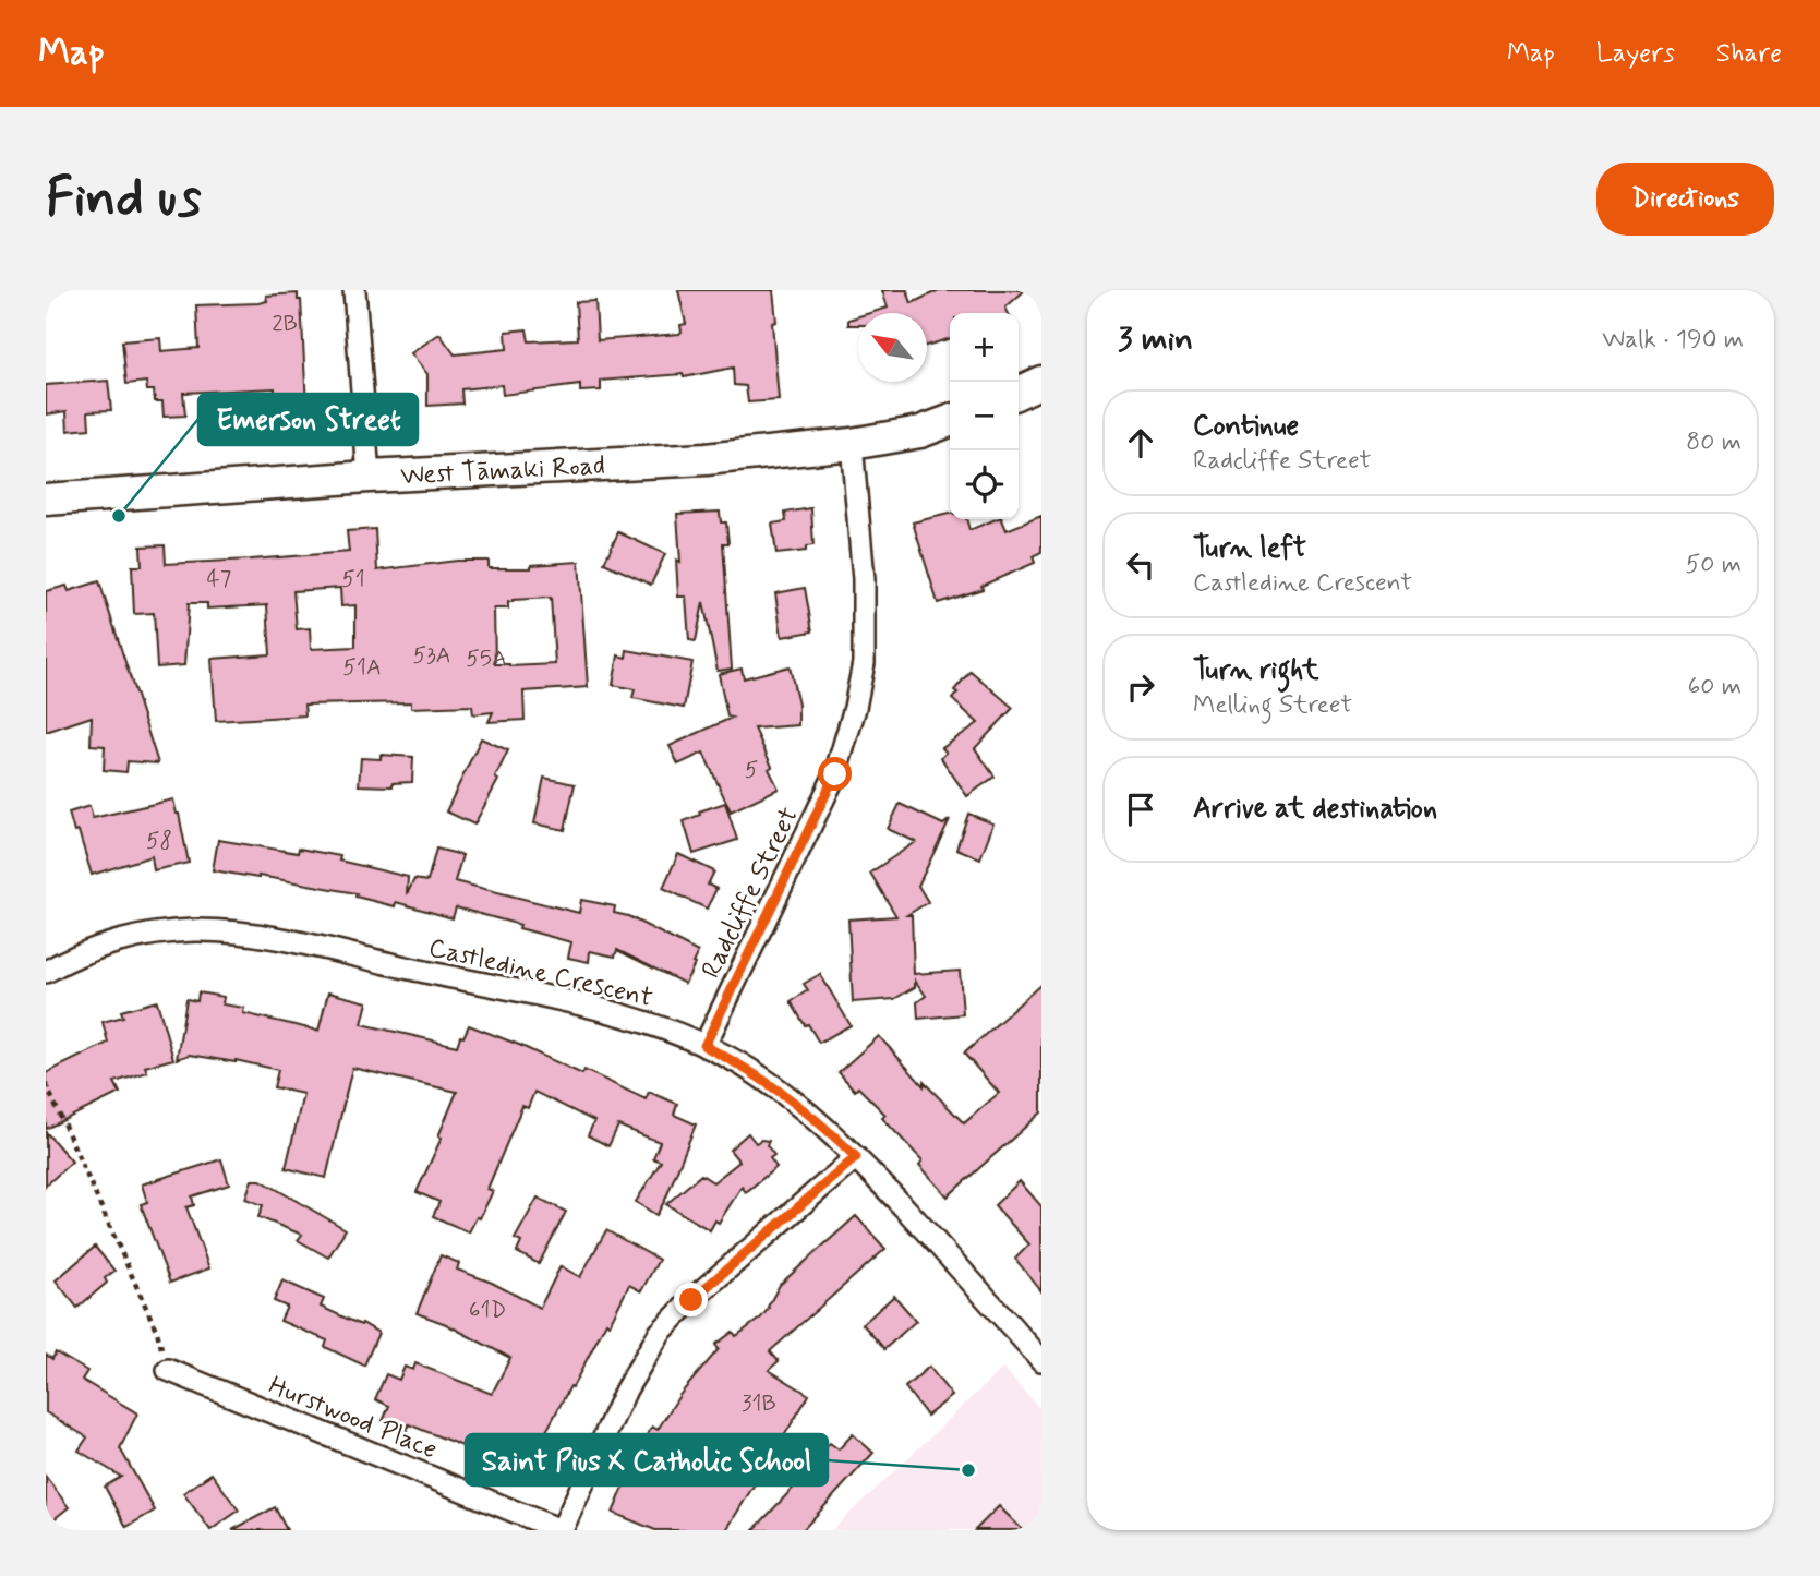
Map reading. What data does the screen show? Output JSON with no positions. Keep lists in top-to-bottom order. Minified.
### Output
{"streets":{"main road":["West Tāmaki Road"],"street":["Radcliffe Street","Castledine Crescent","Hurstwood Place"]},"crossings":[["West Tāmaki Road","Radcliffe Street"],["Radcliffe Street","Castledine Crescent"]],"places":["Emerson Street","Saint Pius X Catholic School"],"house_numbers":["2B","47","51","53A","55A","51A","5","58","61D","31B"],"north":"top left","page":{"header":"Map","nav":["Map","Layers","Share"],"buttons":"Directions","title":"Find us","heading":["3 min","Walk · 190 m"],"map_buttons":["+","−"],"list":[["Continue","Radcliffe Street","80 m"],["Turn left","Castledine Crescent","50 m"],["Turn right","Melling Street","60 m"],"Arrive at destination"]}}
